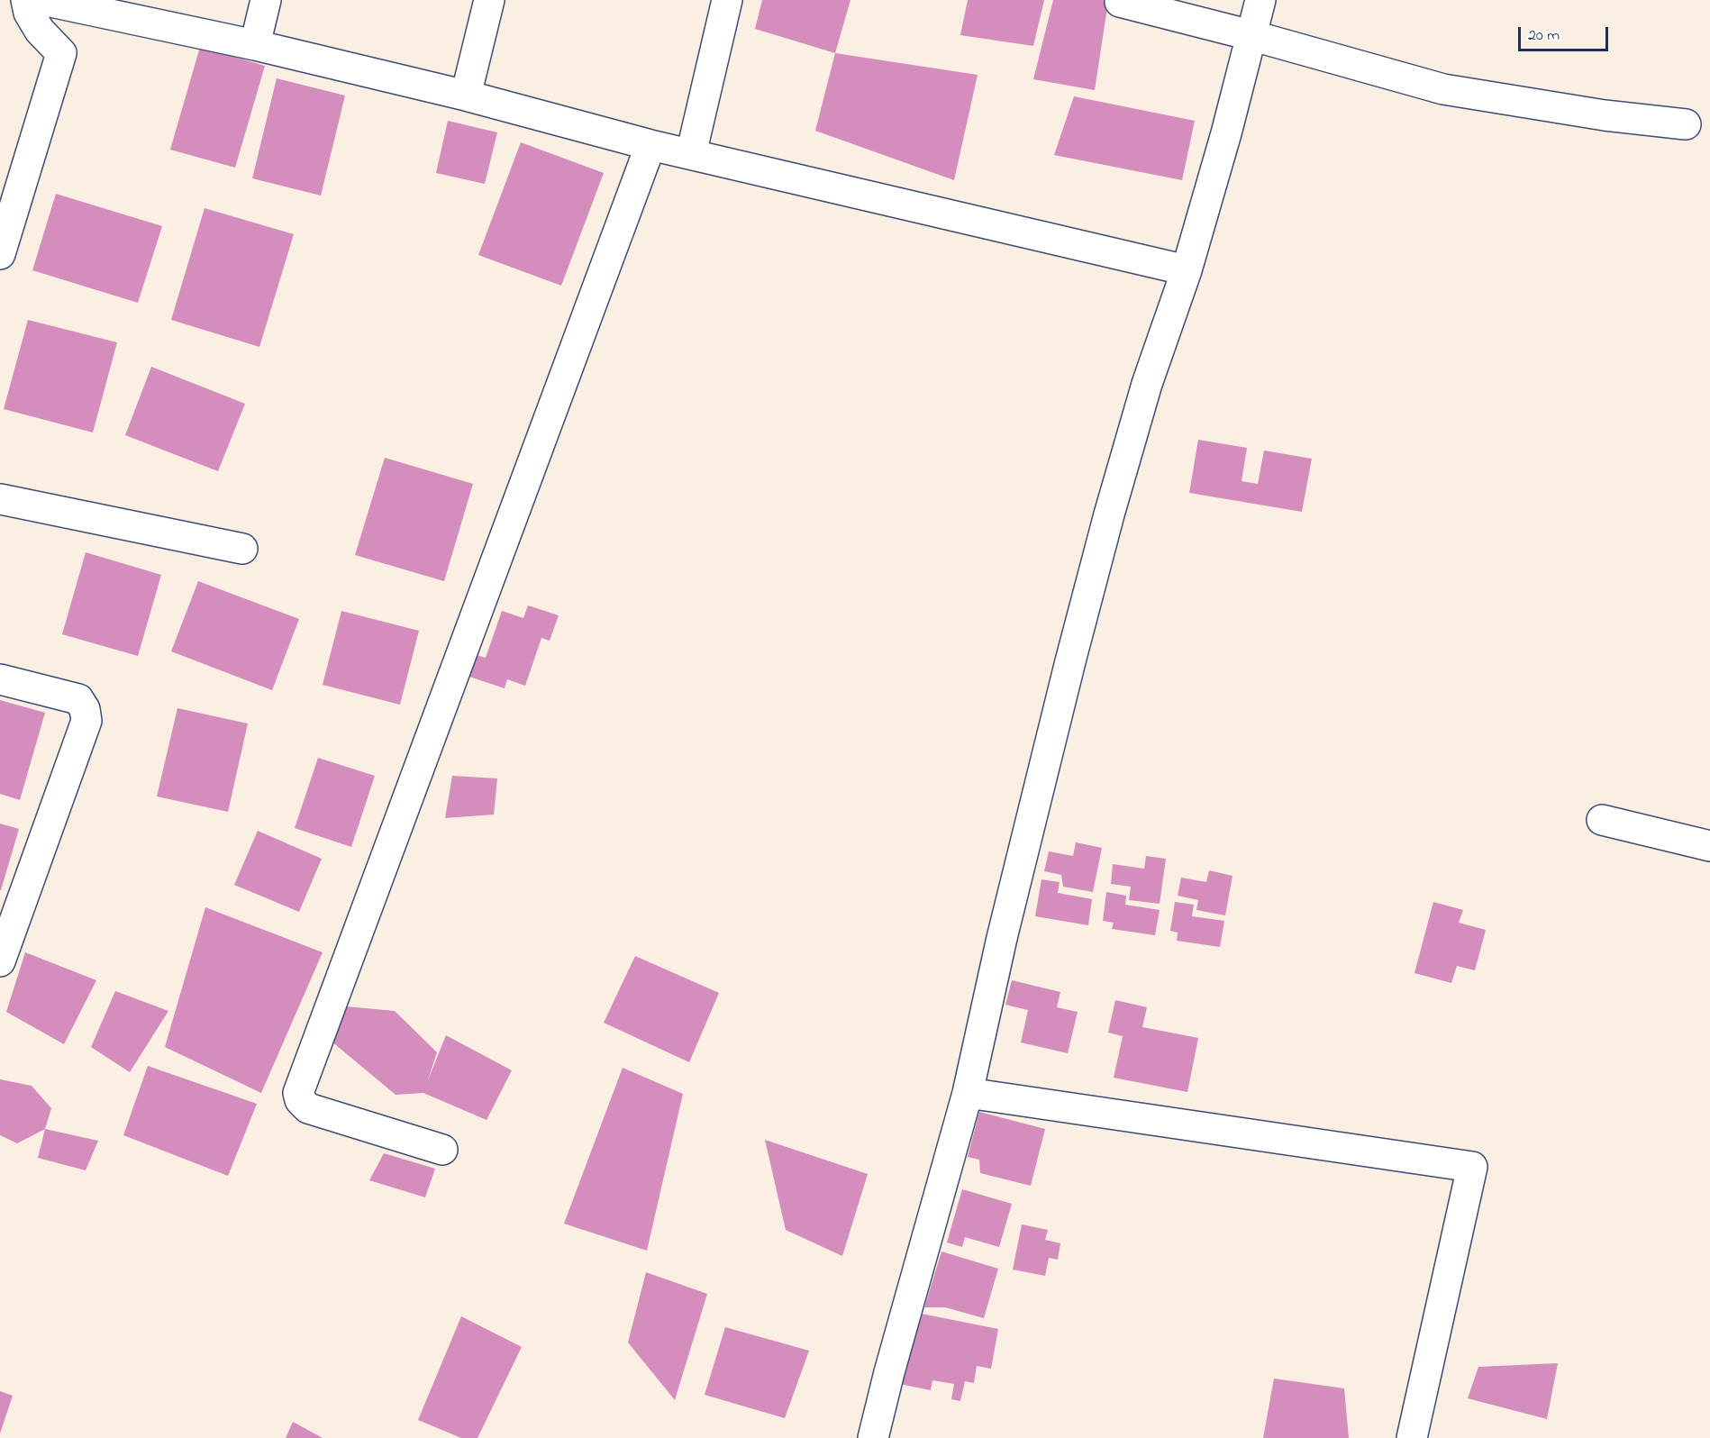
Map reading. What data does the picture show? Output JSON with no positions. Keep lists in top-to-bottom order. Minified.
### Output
{"scale_bar":"20 m"}
